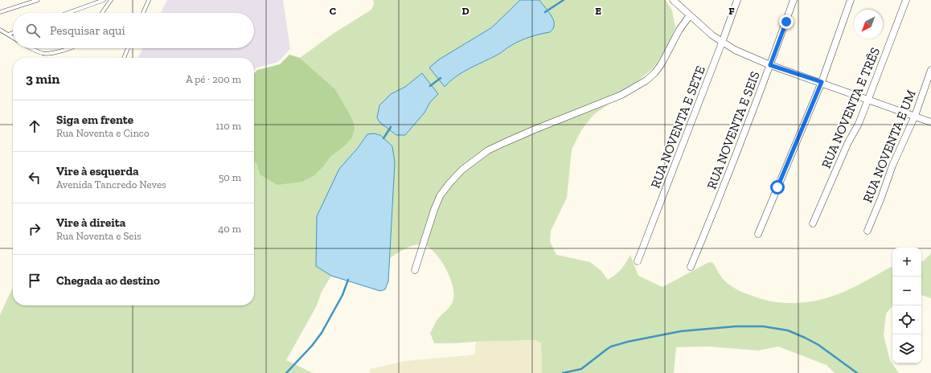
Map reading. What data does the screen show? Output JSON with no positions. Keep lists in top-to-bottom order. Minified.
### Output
{"streets":{"street":["RUA NOVENTA E TRÊS","RUA NOVENTA E SETE","RUA NOVENTA E SEIS","RUA NOVENTA E UM"]},"north":"bottom left","page":{"search":"Pesquisar aqui","heading":["3 min","A pé · 200 m"],"list":[["Siga em frente","Rua Noventa e Cinco","110 m"],["Vire à esquerda","Avenida Tancredo Neves","50 m"],["Vire à direita","Rua Noventa e Seis","40 m"],"Chegada ao destino"],"map_buttons":["+","−"]},"grid":{"columns":["C","D","E","F"]}}
